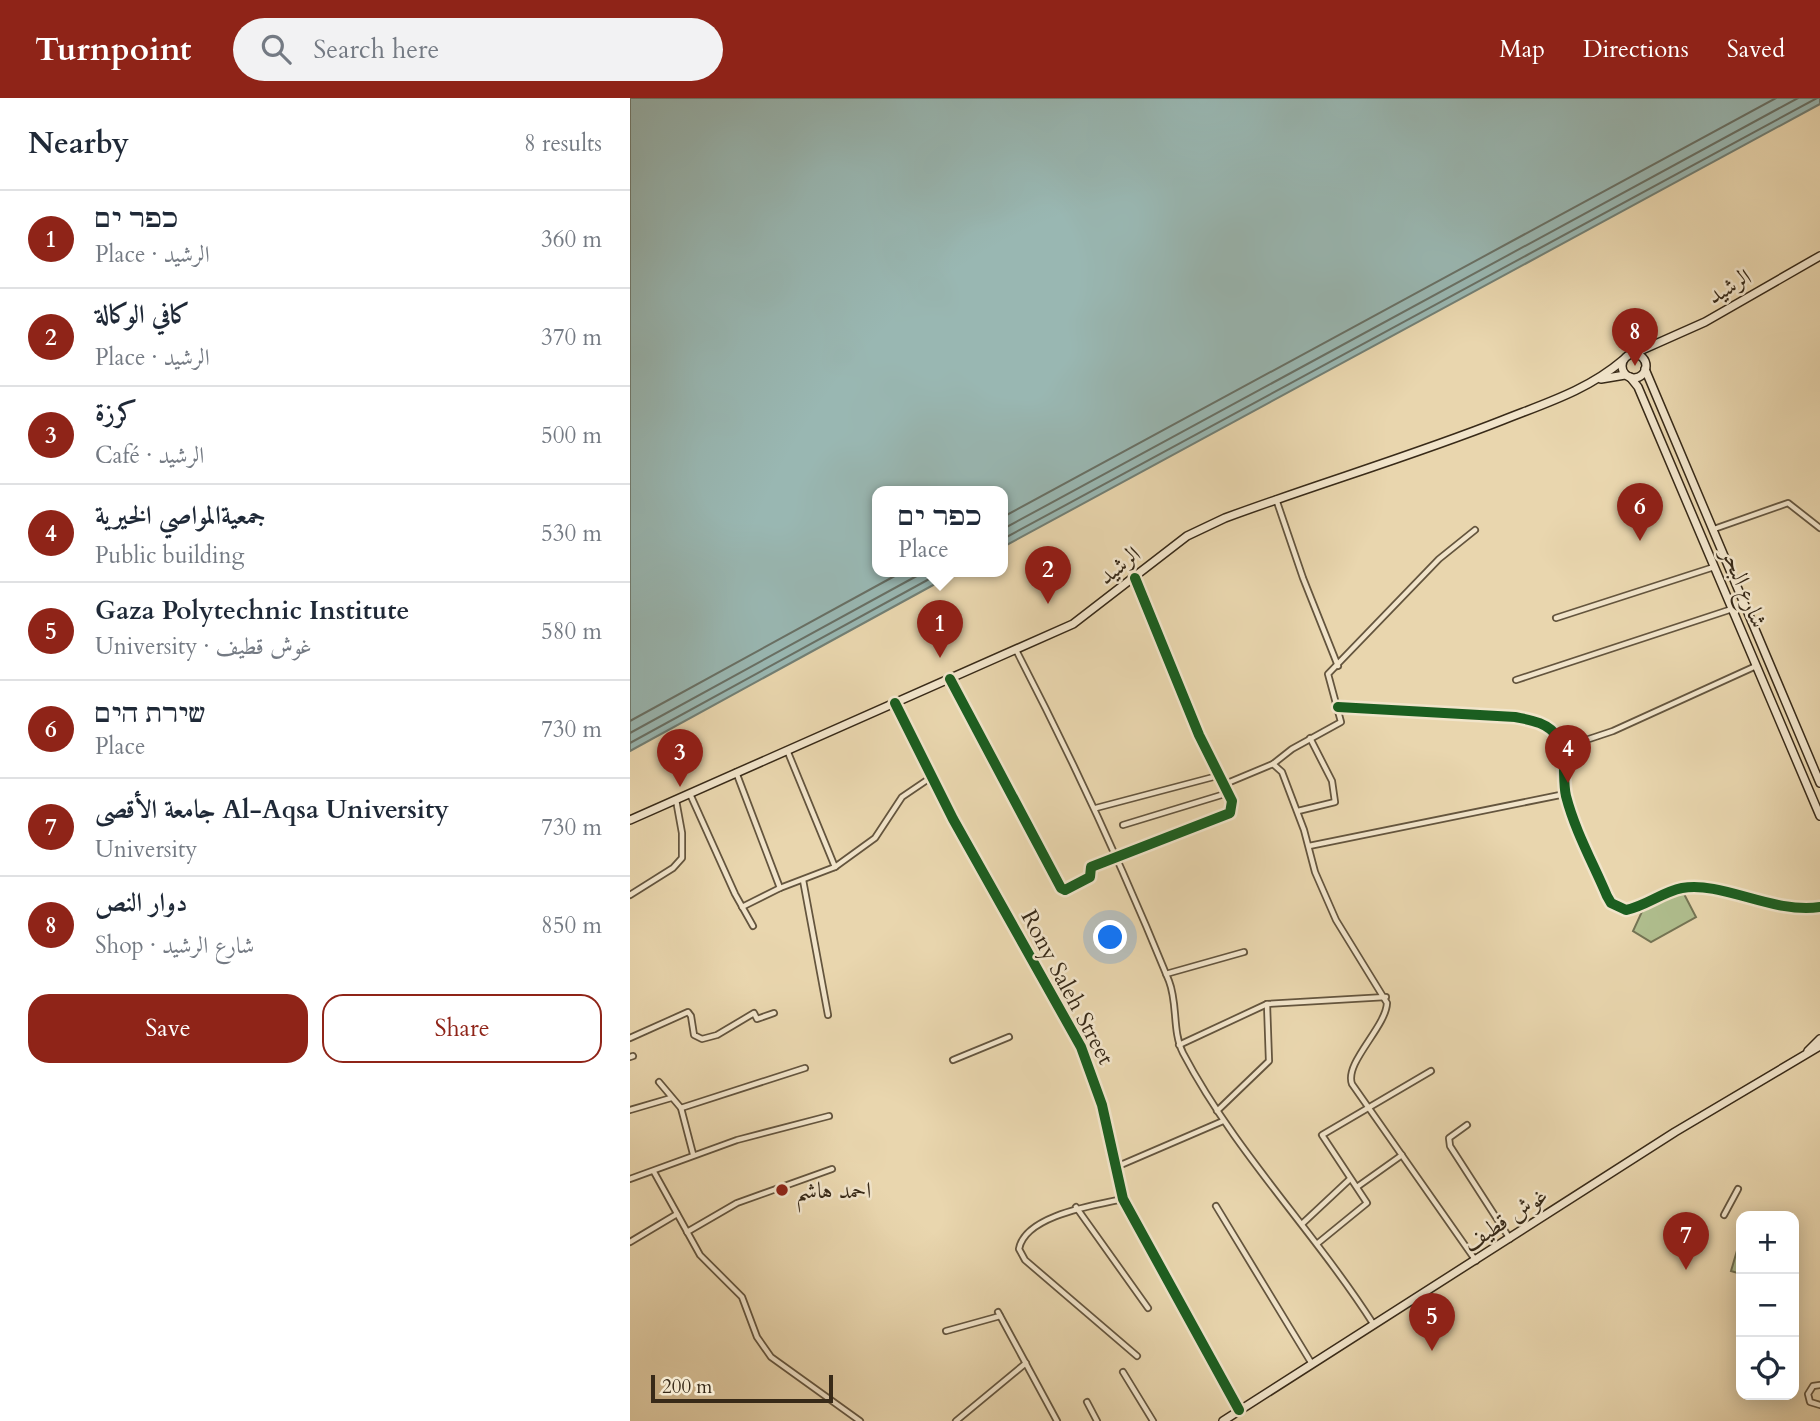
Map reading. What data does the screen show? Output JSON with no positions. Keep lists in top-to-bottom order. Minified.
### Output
{"streets":{"main road":["الرشيد","شارع البحر","Rony Saleh Street","غوش قطيف"]},"crossings":[["الرشيد","شارع البحر"],["الرشيد","Rony Saleh Street"],["Rony Saleh Street","غوش قطيف"]],"places":["احمد هاشم"],"scale_bar":"200 m","page":{"header":"Turnpoint","search":"Search here","nav":["Map","Directions","Saved"],"heading":["Nearby","8 results"],"list":[{"mark":"1","name":"כפר ים","note":"Place · الرشيد","value":"360 m"},{"mark":"2","name":"كافي الوكالة","note":"Place · الرشيد","value":"370 m"},{"mark":"3","name":"كرزة","note":"Café · الرشيد","value":"500 m"},{"mark":"4","name":"جمعيةالمواصي الخيرية","note":"Public building","value":"530 m"},{"mark":"5","name":"Gaza Polytechnic Institute","note":"University · غوش قطيف","value":"580 m"},{"mark":"6","name":"שירת הים","note":"Place","value":"730 m"},{"mark":"7","name":"جامعة الأقصى Al-Aqsa University","note":"University","value":"730 m"},{"mark":"8","name":"دوار النص","note":"Shop · شارع الرشيد","value":"850 m"}],"pins":["8","6","2","1","4","3","7","5"],"popup":["כפר ים","Place"],"buttons":["Save","Share"],"map_buttons":["+","−"],"scale":"200 m"}}
